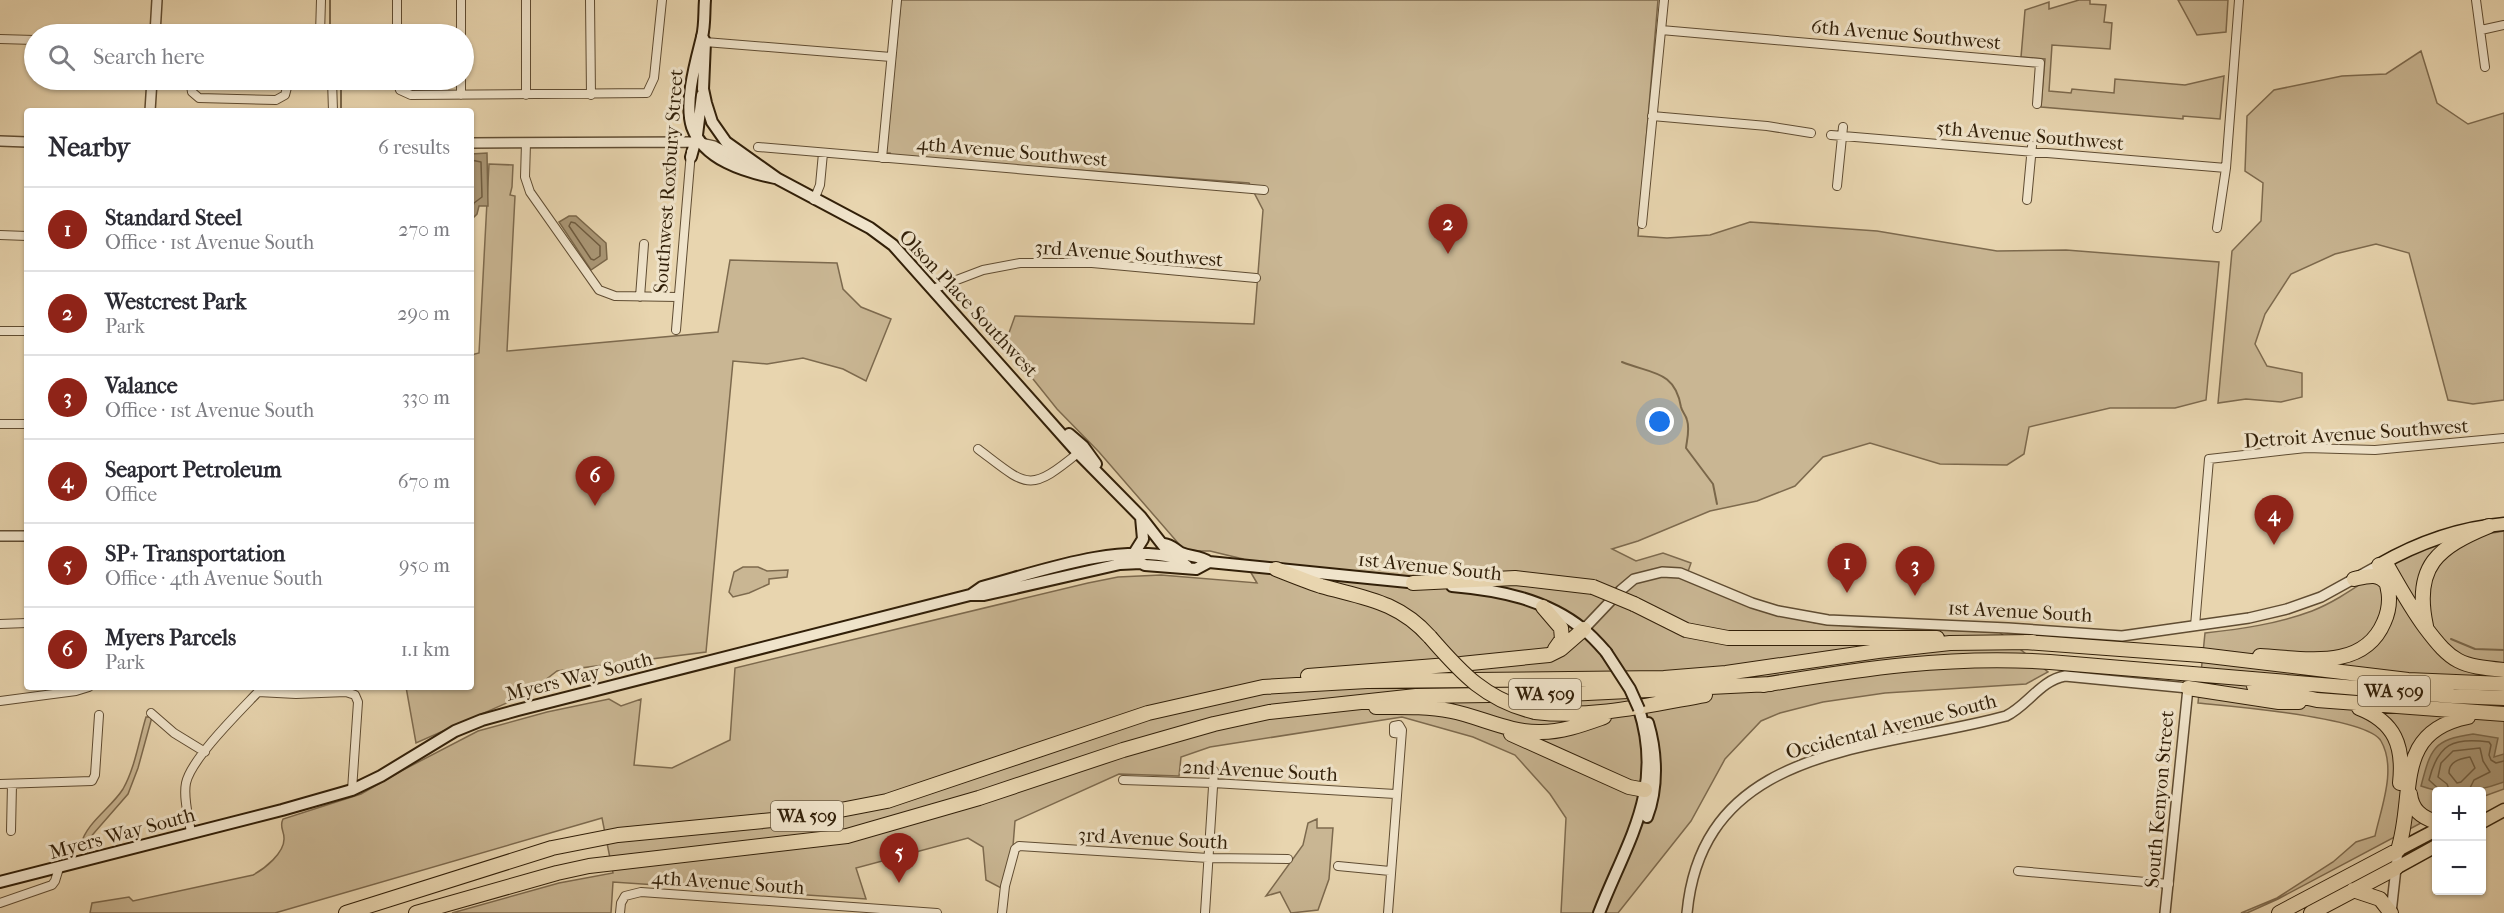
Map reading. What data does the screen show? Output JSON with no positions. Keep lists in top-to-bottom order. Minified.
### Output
{"streets":{"highway":["WA 509"],"main road":["Southwest Roxbury Street","Olson Place Southwest","1st Avenue South","Myers Way South"],"street":["6th Avenue Southwest","5th Avenue Southwest","4th Avenue Southwest","3rd Avenue Southwest","Detroit Avenue Southwest","Occidental Avenue South","2nd Avenue South","South Kenyon Street","3rd Avenue South","4th Avenue South"]},"crossings":[["Southwest Roxbury Street","Olson Place Southwest"],["3rd Avenue Southwest","Olson Place Southwest"],["Olson Place Southwest","1st Avenue South"],["Olson Place Southwest","Myers Way South"],["Detroit Avenue Southwest","1st Avenue South"],["1st Avenue South","Myers Way South"],["Occidental Avenue South","South Kenyon Street"]],"page":{"search":"Search here","heading":["Nearby","6 results"],"list":[{"mark":"1","name":"Standard Steel","note":"Office · 1st Avenue South","value":"270 m"},{"mark":"2","name":"Westcrest Park","note":"Park","value":"290 m"},{"mark":"3","name":"Valance","note":"Office · 1st Avenue South","value":"330 m"},{"mark":"4","name":"Seaport Petroleum","note":"Office","value":"670 m"},{"mark":"5","name":"SP+ Transportation","note":"Office · 4th Avenue South","value":"950 m"},{"mark":"6","name":"Myers Parcels","note":"Park","value":"1.1 km"}],"pins":["2","6","4","1","3","5"],"map_buttons":["+","−"]}}
